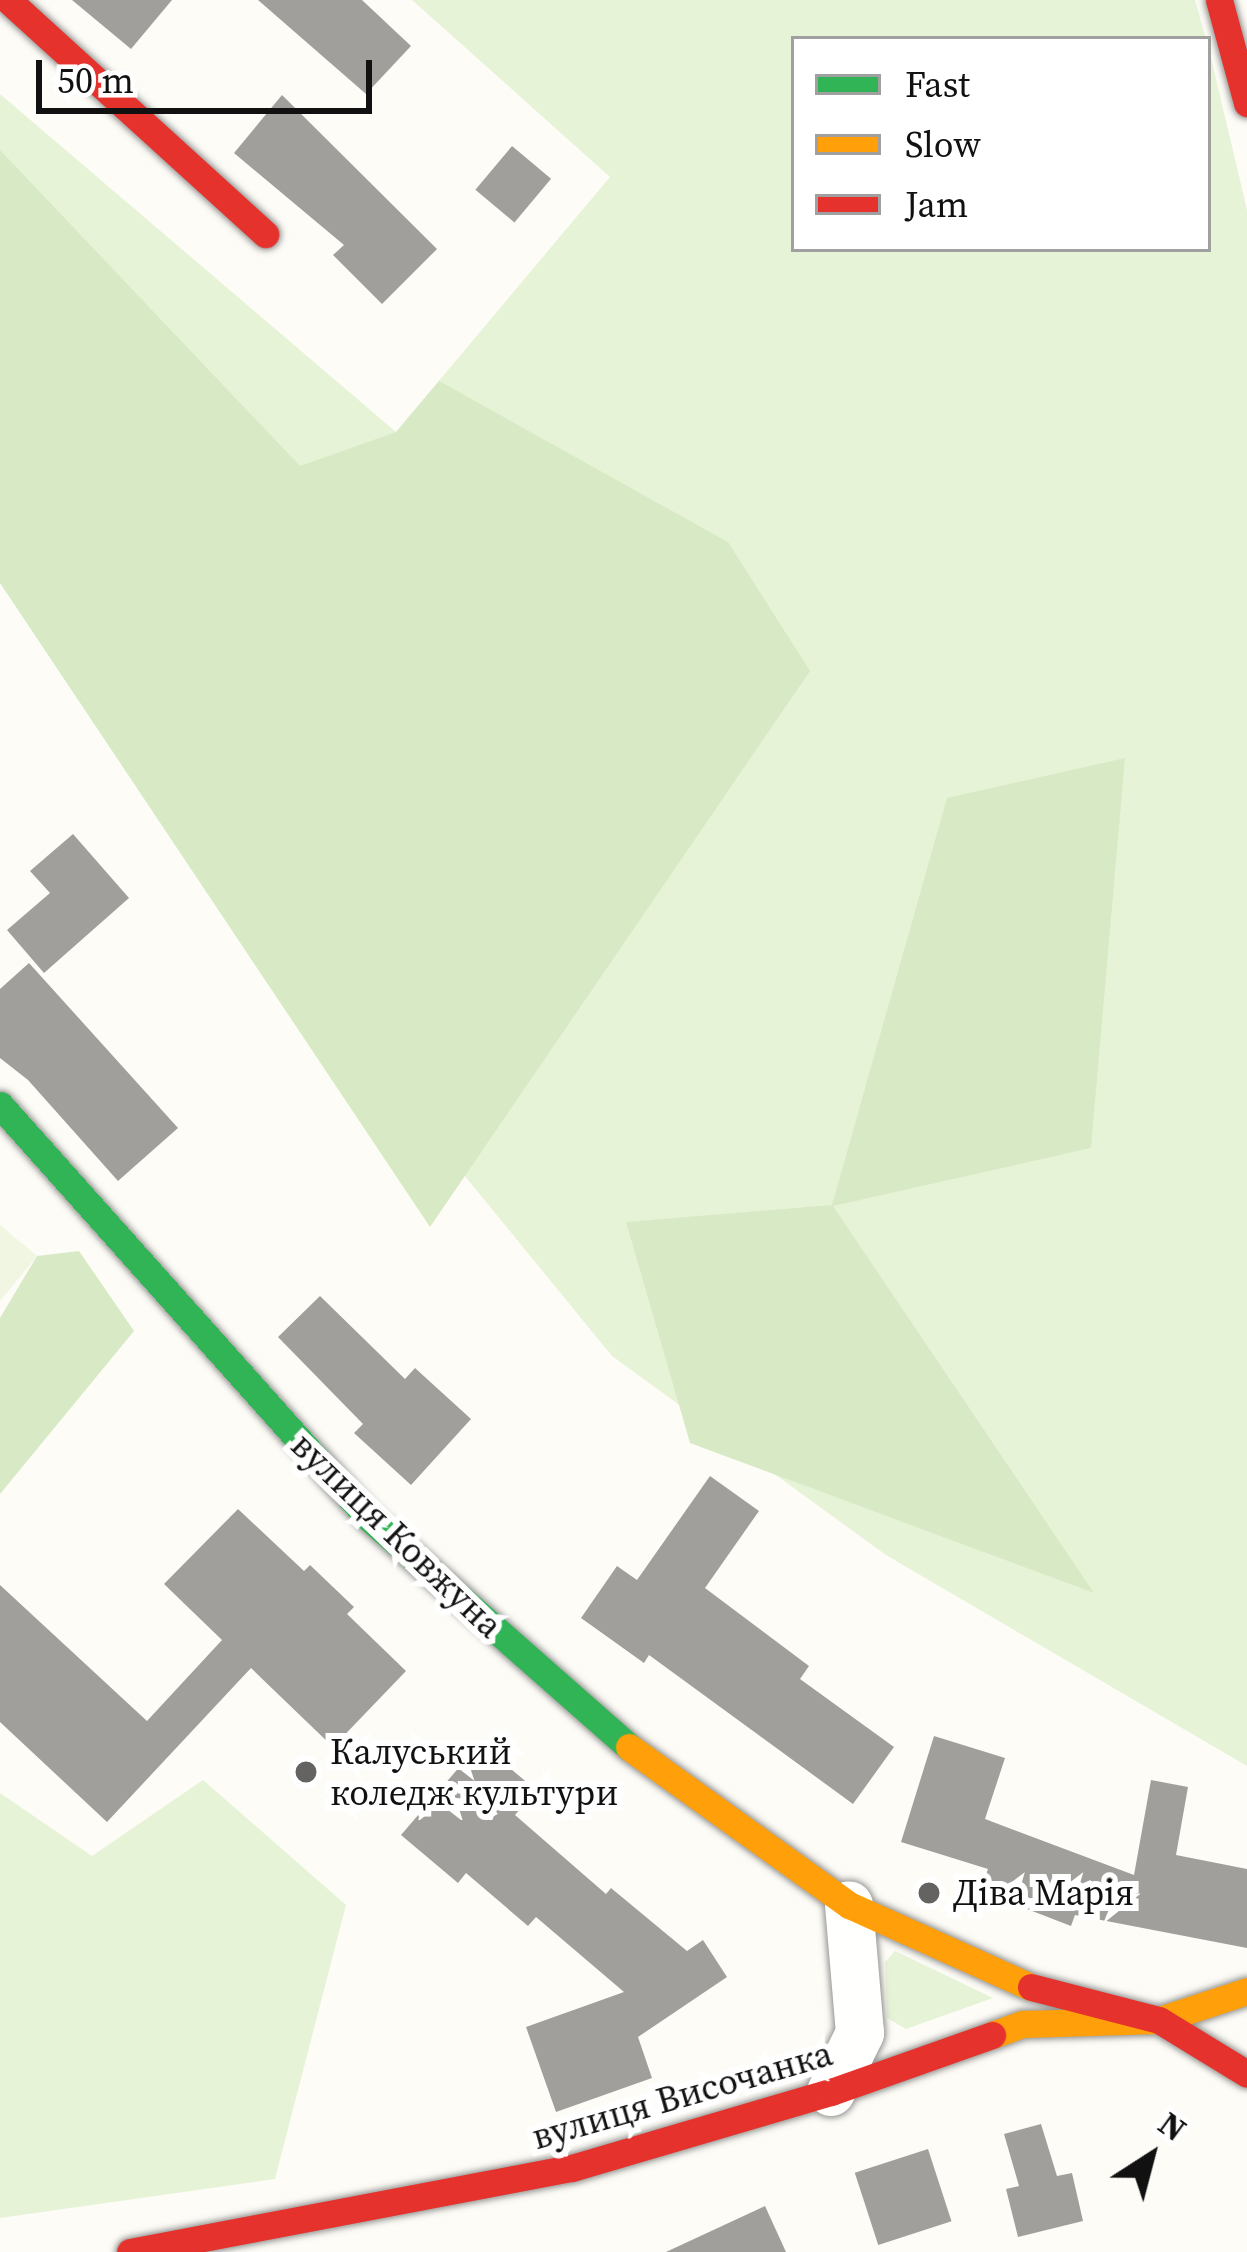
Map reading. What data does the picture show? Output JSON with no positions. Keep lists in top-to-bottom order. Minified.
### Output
{"streets":{"street":["вулиця Ковжуна","вулиця Височанка"]},"crossings":[["вулиця Ковжуна","вулиця Височанка"]],"places":["Калуський коледж культури","Діва Марія"],"legend":["Fast","Slow","Jam"],"scale_bar":"50 m","north":"top right"}
